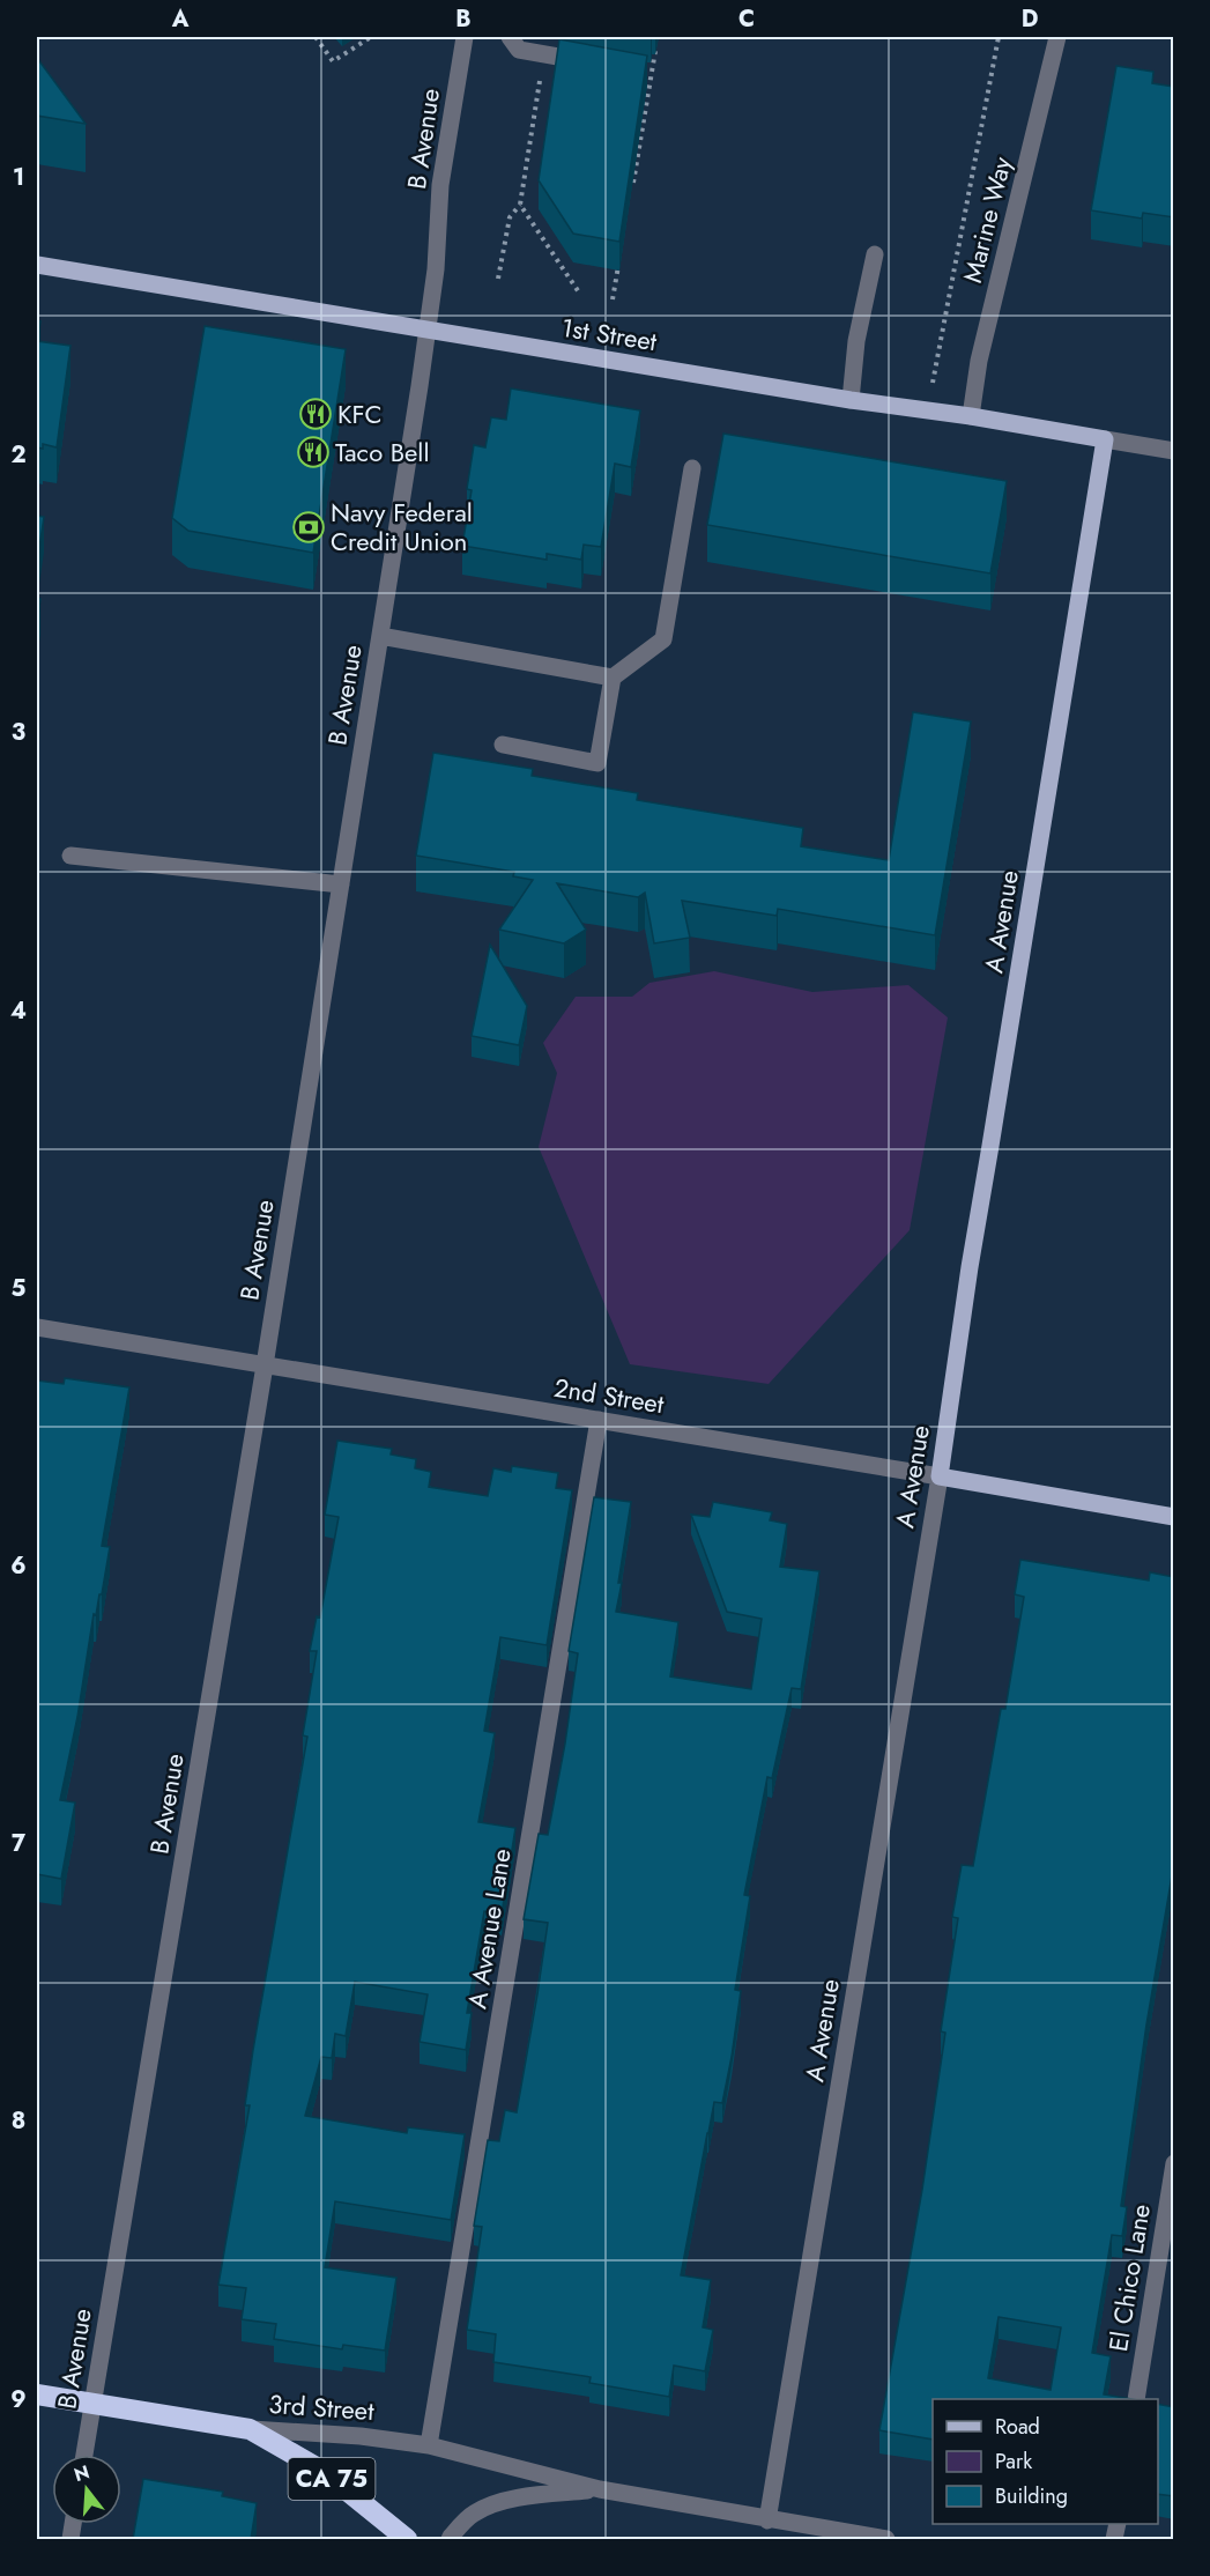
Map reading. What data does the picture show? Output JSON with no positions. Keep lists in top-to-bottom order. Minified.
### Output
{"streets":{"highway":["3rd Street","CA 75"],"main road":["1st Street","A Avenue","2nd Street"],"street":["B Avenue","Marine Way","A Avenue Lane","El Chico Lane"]},"crossings":[["B Avenue","1st Street"],["B Avenue","2nd Street"],["B Avenue","3rd Street"],["Marine Way","1st Street"],["1st Street","A Avenue"],["A Avenue","2nd Street"],["A Avenue","3rd Street"],["2nd Street","A Avenue Lane"],["A Avenue Lane","3rd Street"],["3rd Street","CA 75"]],"places":{"restaurant":["KFC","Taco Bell"],"bank":["Navy Federal Credit Union"]},"legend":["Road","Park","Building"],"north":"top","grid":{"columns":["A","B","C","D"],"rows":["1","2","3","4","5","6","7","8","9"]}}
